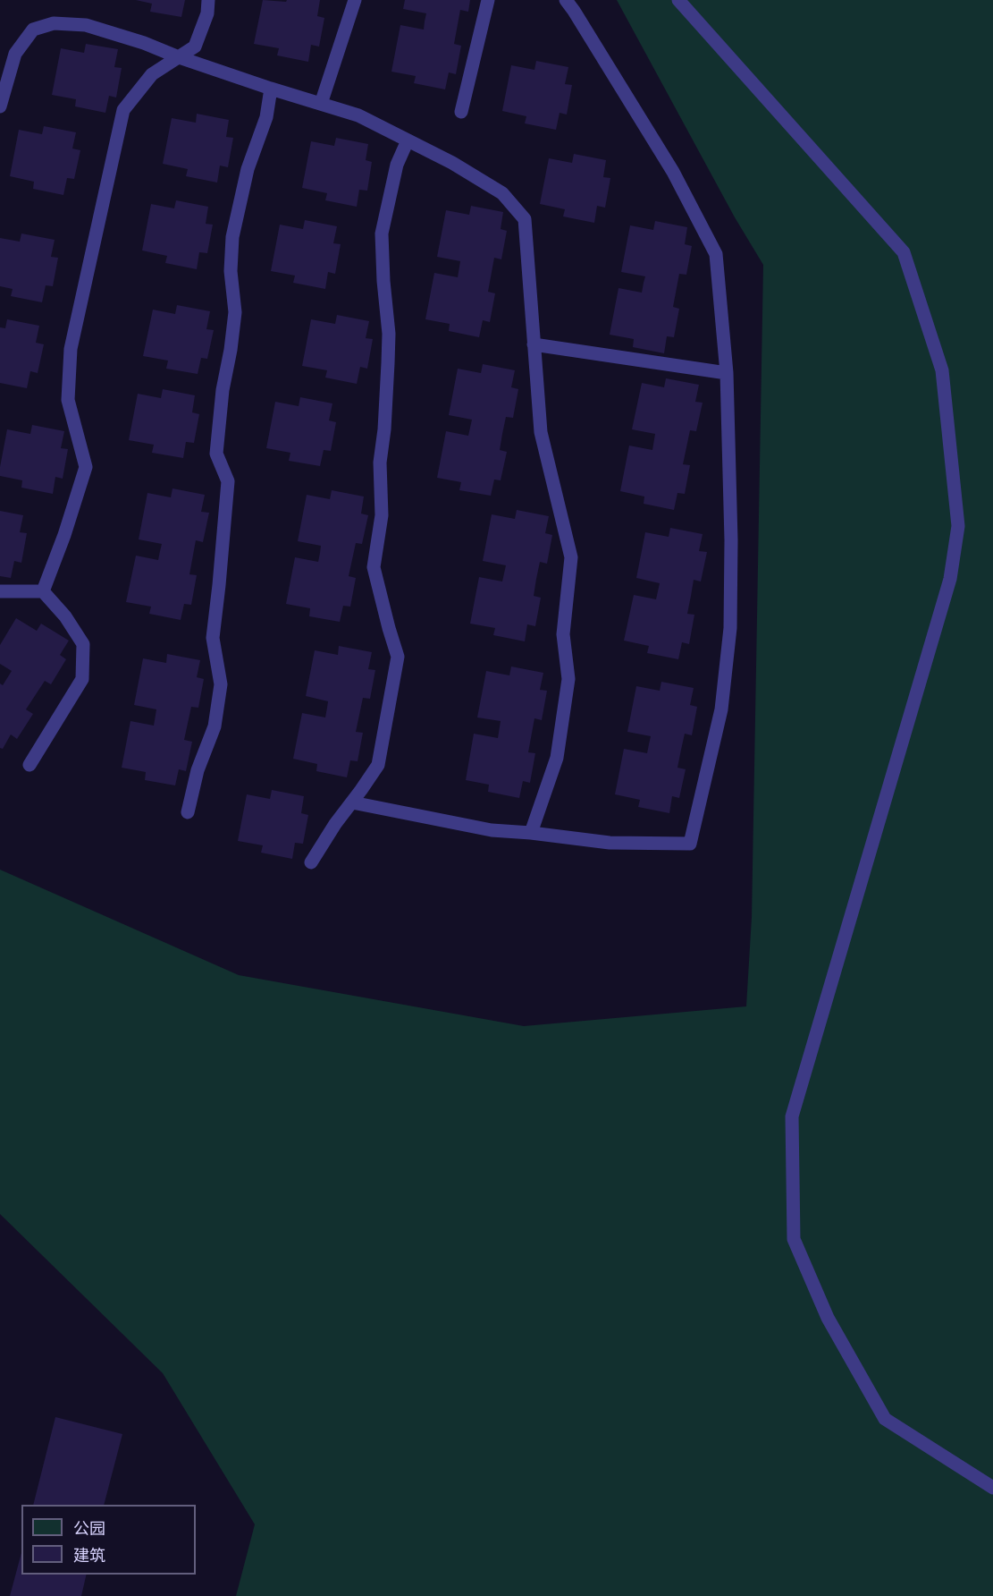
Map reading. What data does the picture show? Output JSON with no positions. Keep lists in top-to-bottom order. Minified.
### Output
{"legend":["公园","建筑"]}
